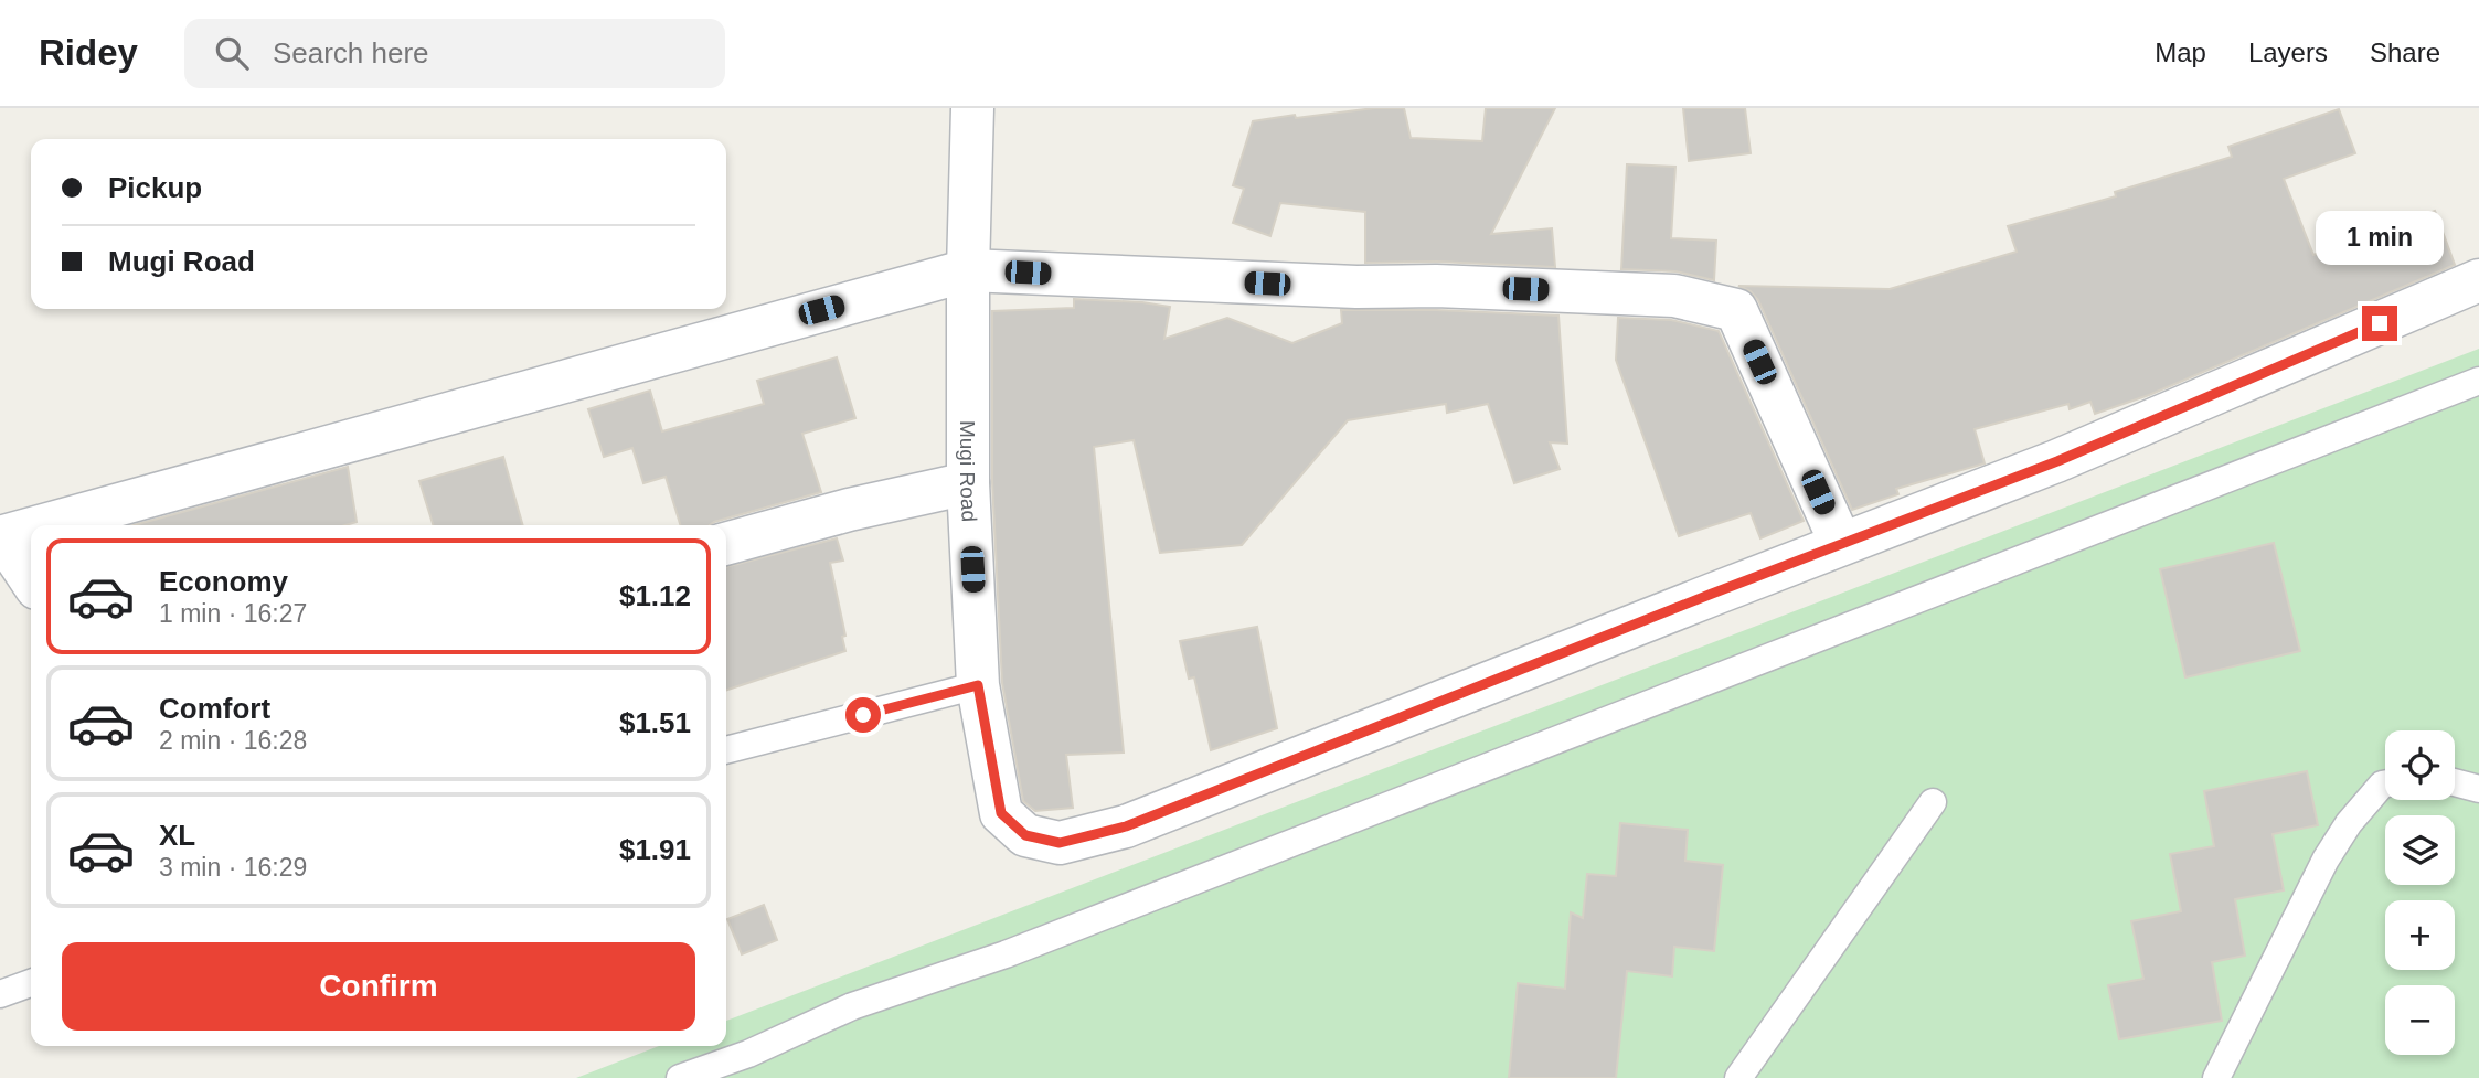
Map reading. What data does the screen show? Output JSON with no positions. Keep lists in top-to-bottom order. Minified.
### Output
{"streets":{"street":["Mugi Road"]},"page":{"header":"Ridey","search":"Search here","nav":["Map","Layers","Share"],"banner":["Pickup","Mugi Road"],"bubble":"1 min","list":[{"name":"Economy","note":"1 min · 16:27","value":"$1.12"},{"name":"Comfort","note":"2 min · 16:28","value":"$1.51"},{"name":"XL","note":"3 min · 16:29","value":"$1.91"}],"map_buttons":["+","−"],"buttons":"Confirm"}}
